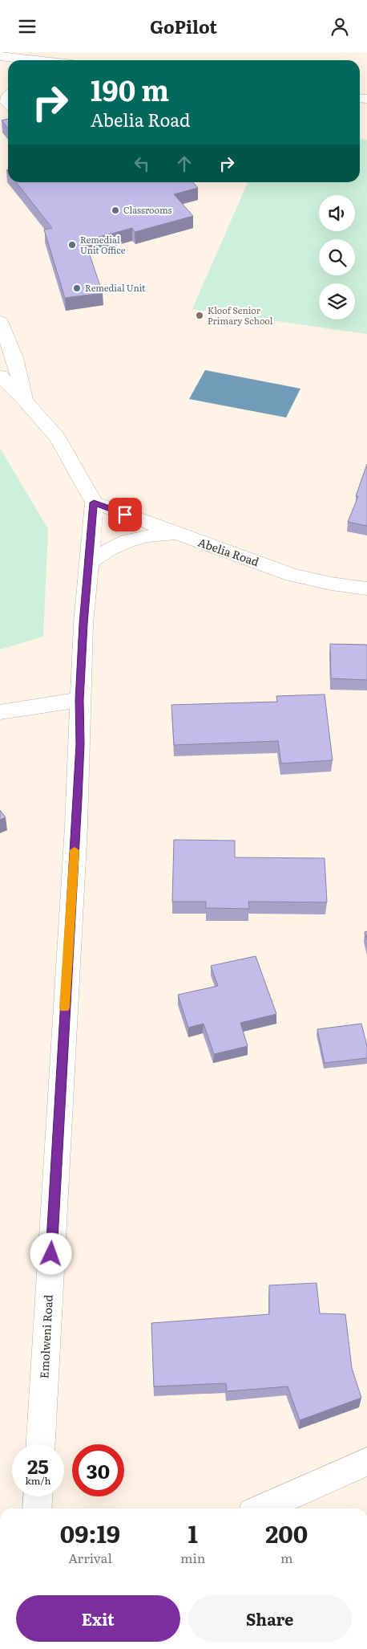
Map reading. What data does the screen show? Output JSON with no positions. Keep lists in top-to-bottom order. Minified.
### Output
{"streets":{"street":["Abelia Road","Emolweni Road"]},"crossings":[["Abelia Road","Emolweni Road"]],"places":["Classrooms","Remedial Unit Office","Remedial Unit","Kloof Senior Primary School"],"page":{"header":"GoPilot","turn":["190 m","Abelia Road"],"speed":"25 km/h","limit":"30","eta":["09:19","Arrival","1","min","200","m"],"buttons":["Exit","Share"]}}
